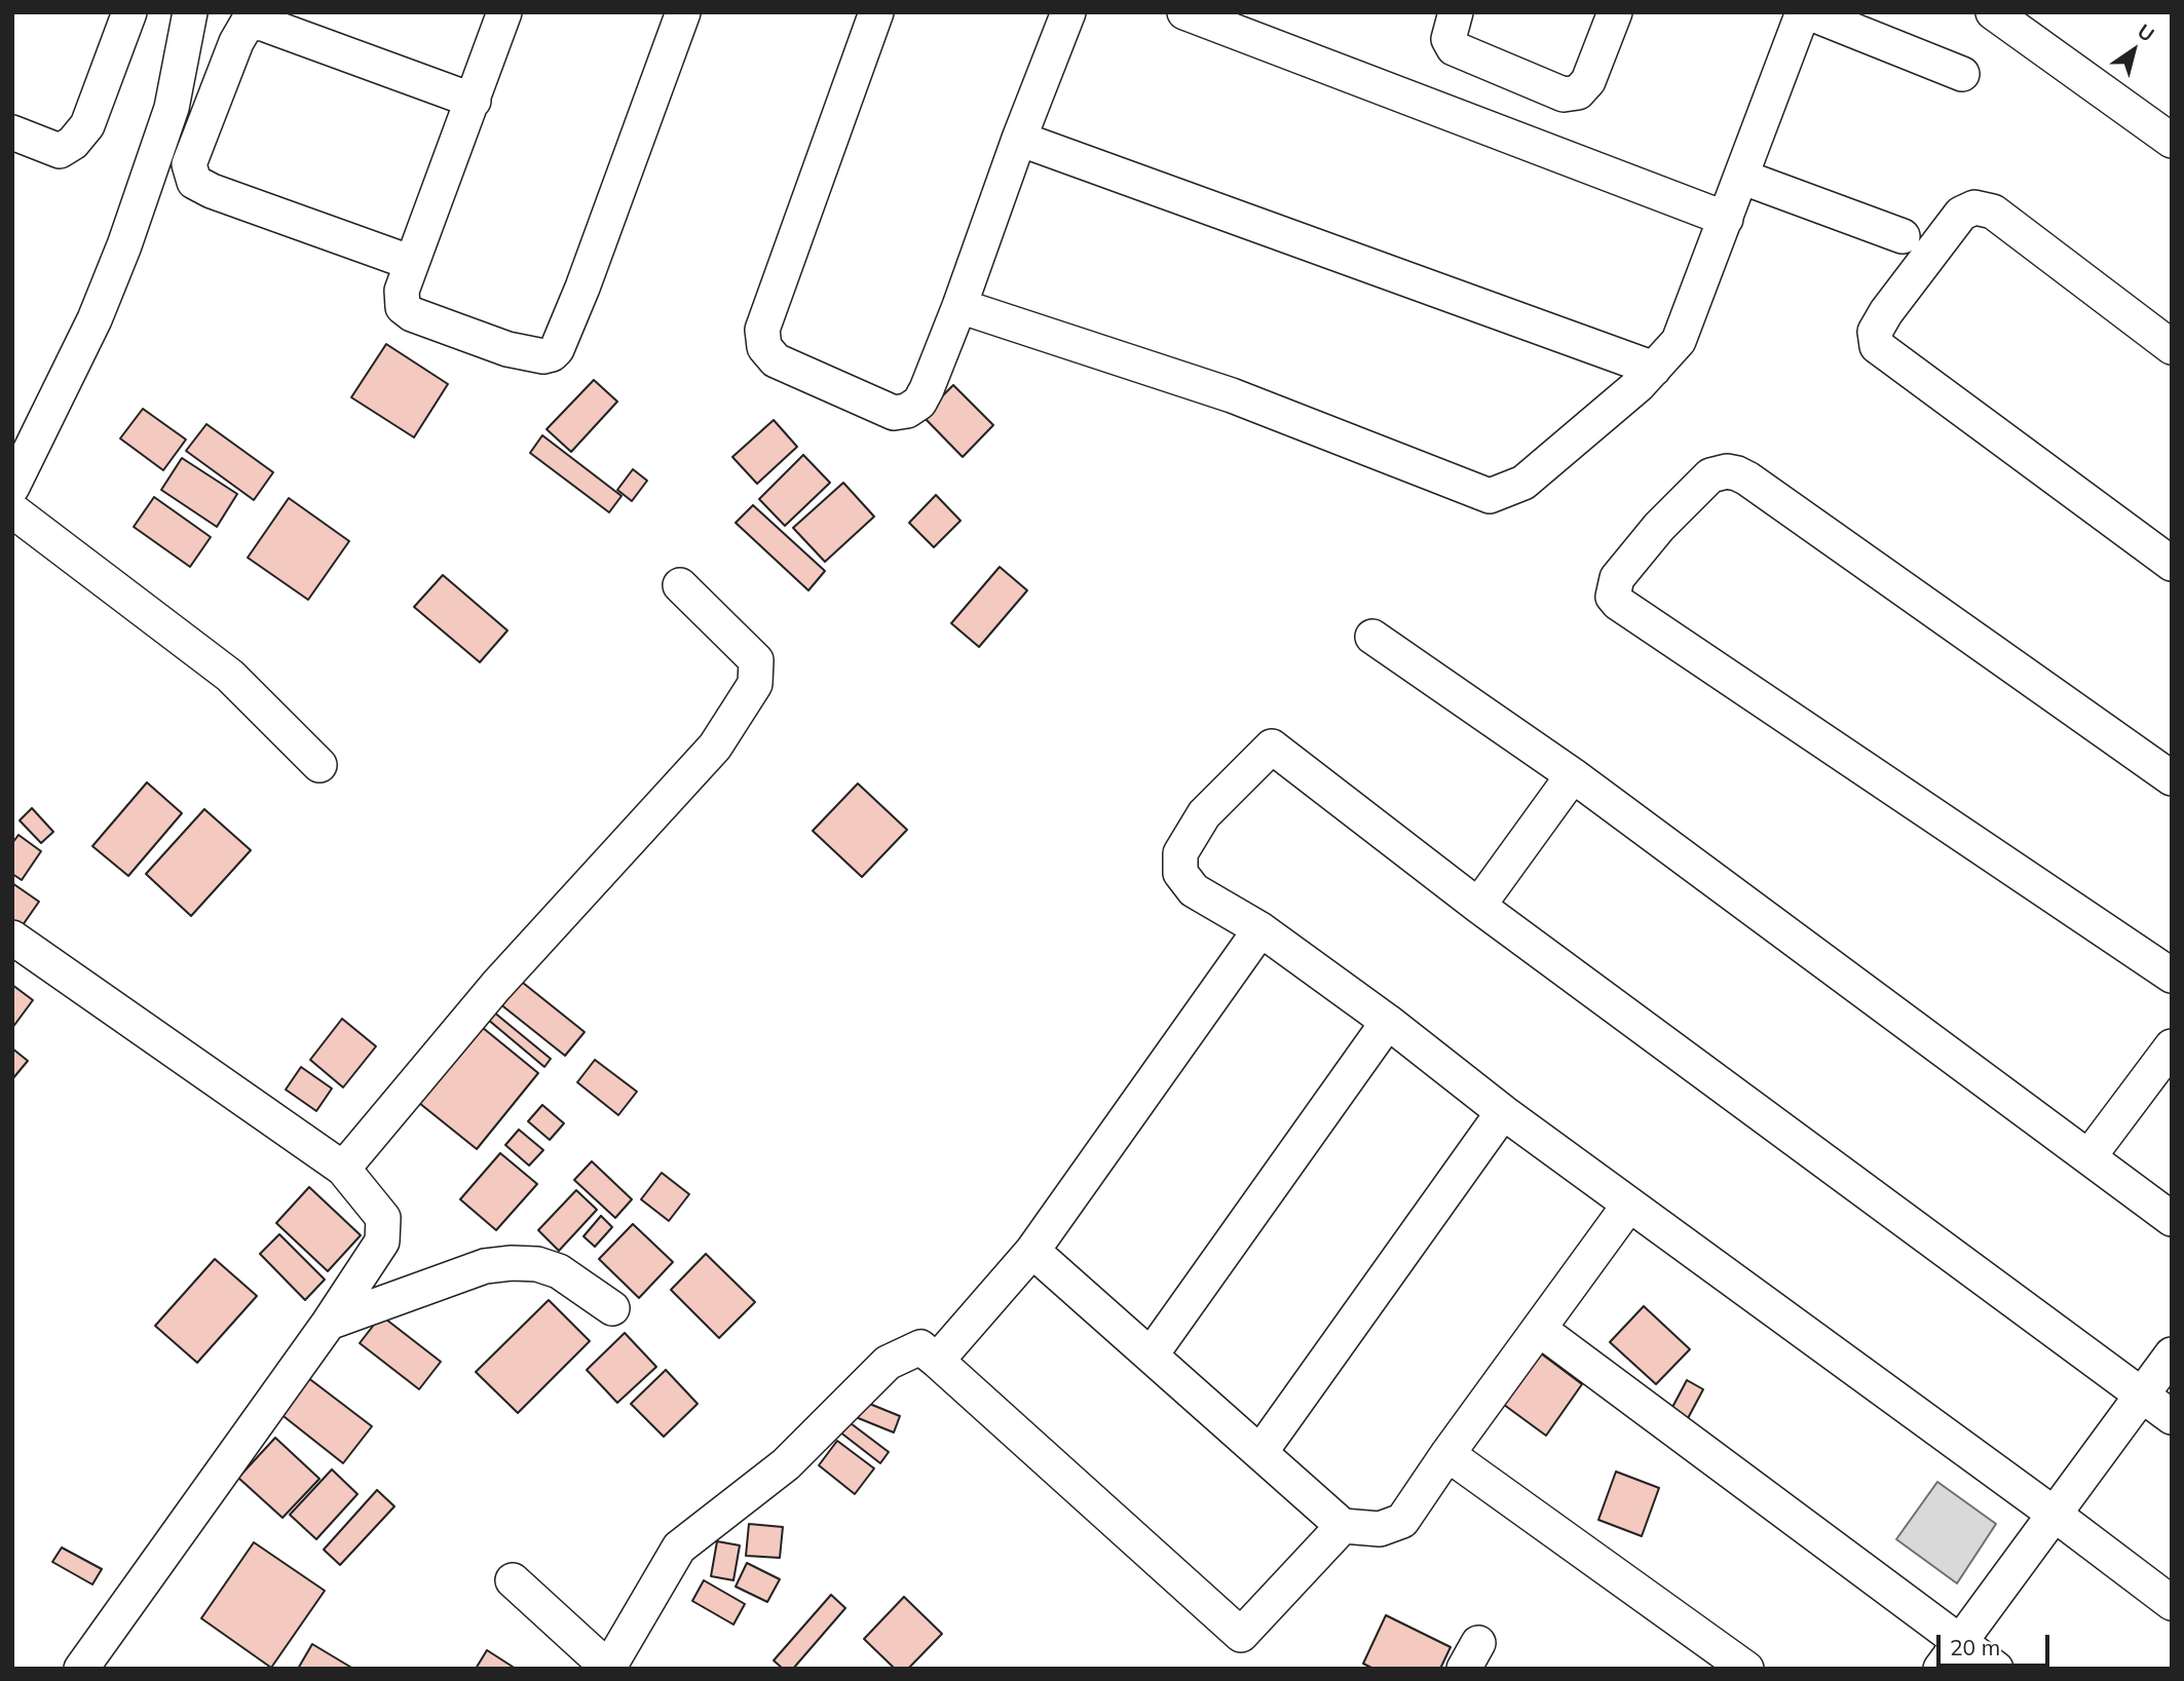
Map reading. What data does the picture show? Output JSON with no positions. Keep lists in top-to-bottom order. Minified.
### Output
{"scale_bar":"20 m","north":"top right"}
